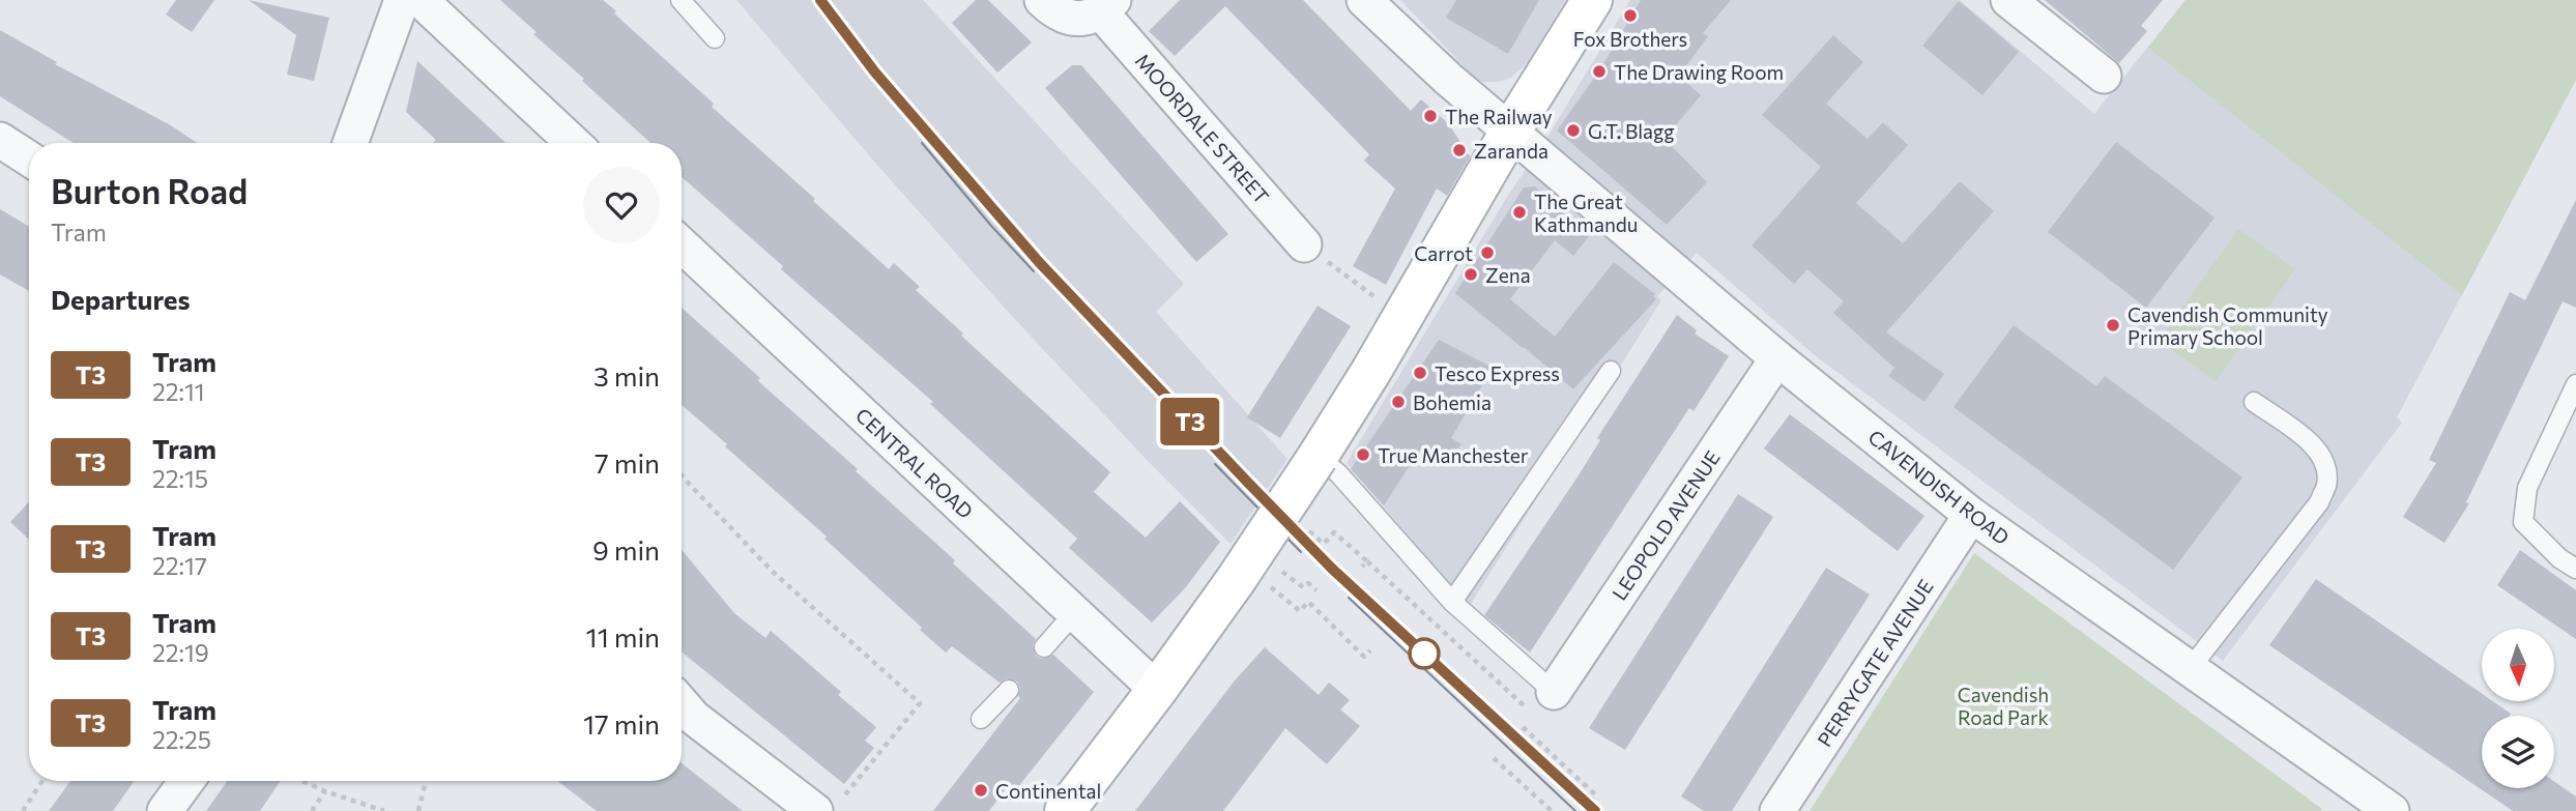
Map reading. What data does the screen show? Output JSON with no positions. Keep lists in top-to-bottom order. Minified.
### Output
{"streets":{"street":["MOORDALE STREET","CENTRAL ROAD","CAVENDISH ROAD","LEOPOLD AVENUE","PERRYGATE AVENUE"]},"crossings":[["CAVENDISH ROAD","LEOPOLD AVENUE"],["CAVENDISH ROAD","PERRYGATE AVENUE"]],"parks":["Cavendish Road Park"],"places":["Fox Brothers","The Drawing Room","The Railway","G.T. Blagg","Zaranda","The Great Kathmandu","Carrot","Zena","Cavendish Community Primary School","Tesco Express","Bohemia","True Manchester","Continental"],"lines":["tram line T3"],"north":"bottom","page":{"on_map":"T3","heading":[["Burton Road","Tram"],"Departures"],"list":[{"mark":"T3","name":"Tram","note":"22:11","value":"3 min"},{"mark":"T3","name":"Tram","note":"22:15","value":"7 min"},{"mark":"T3","name":"Tram","note":"22:17","value":"9 min"},{"mark":"T3","name":"Tram","note":"22:19","value":"11 min"},{"mark":"T3","name":"Tram","note":"22:25","value":"17 min"}]}}
